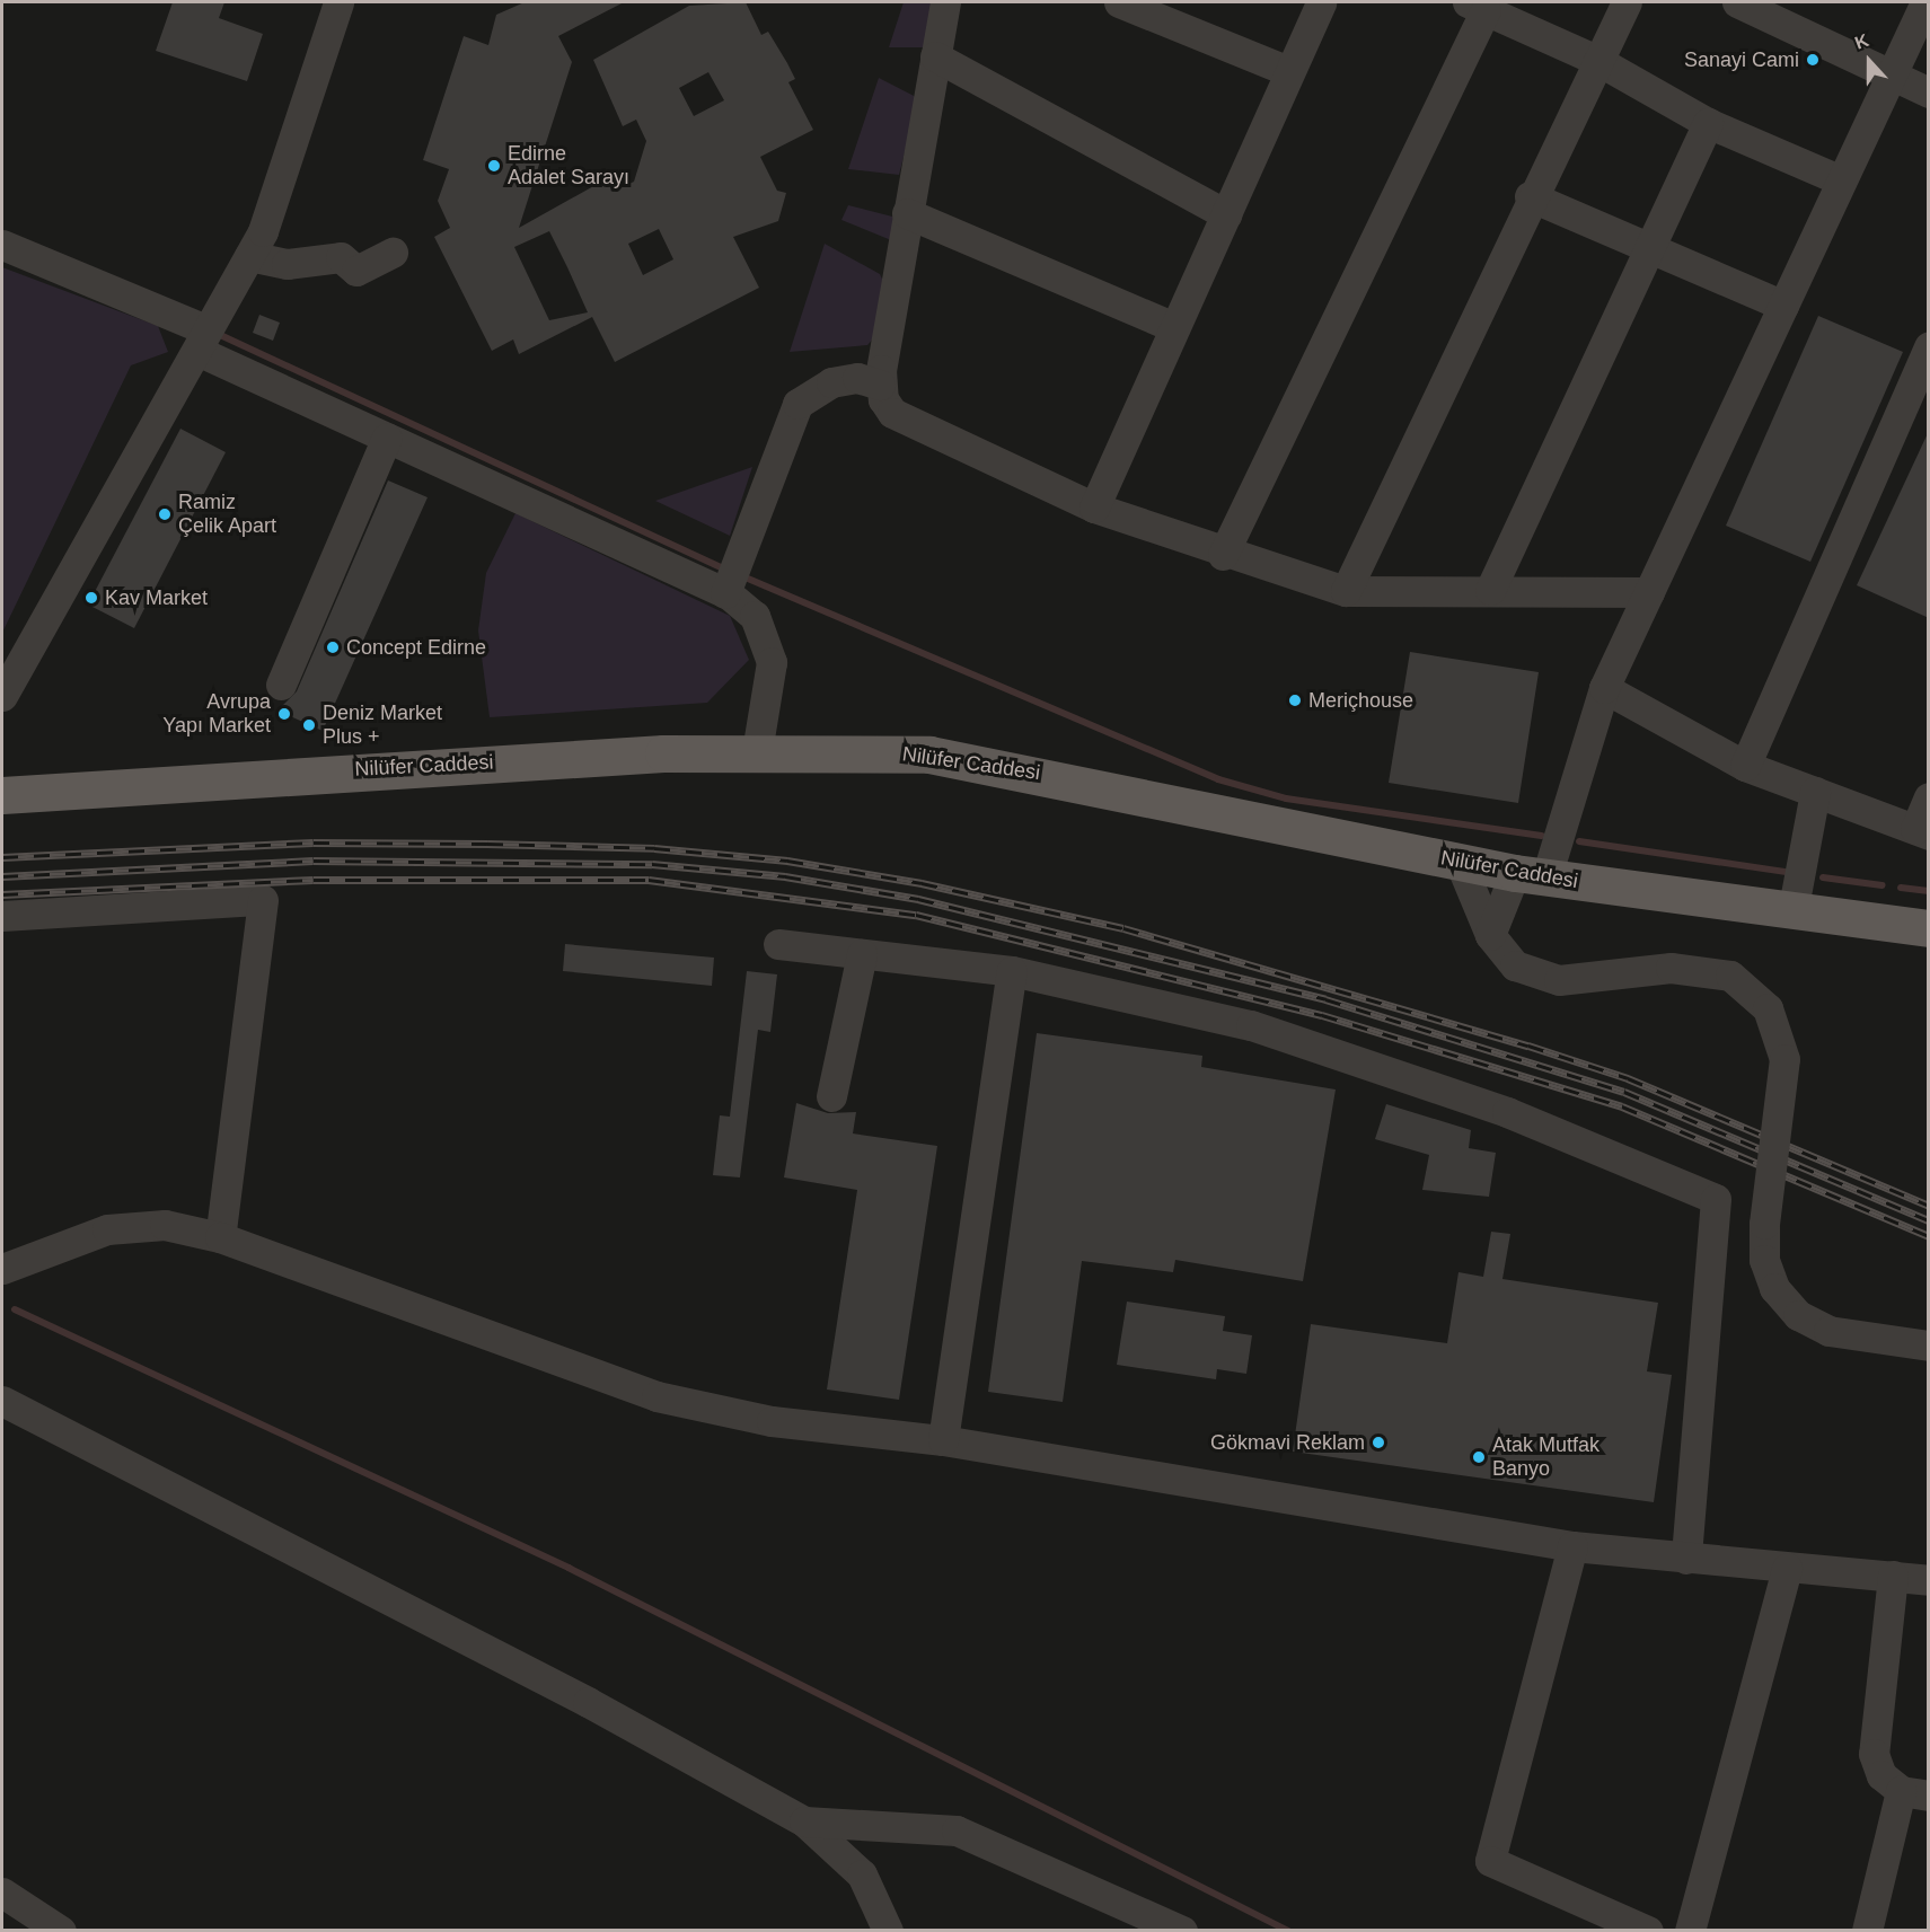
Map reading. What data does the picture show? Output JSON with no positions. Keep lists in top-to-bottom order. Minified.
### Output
{"streets":{"main road":["Nilüfer Caddesi"]},"places":["Sanayi Cami","Edirne Adalet Sarayı","Ramiz Çelik Apart","Kav Market","Concept Edirne","Meriçhouse","Avrupa Yapı Market","Deniz Market Plus +","Gökmavi Reklam","Atak Mutfak Banyo"],"north":"top"}
